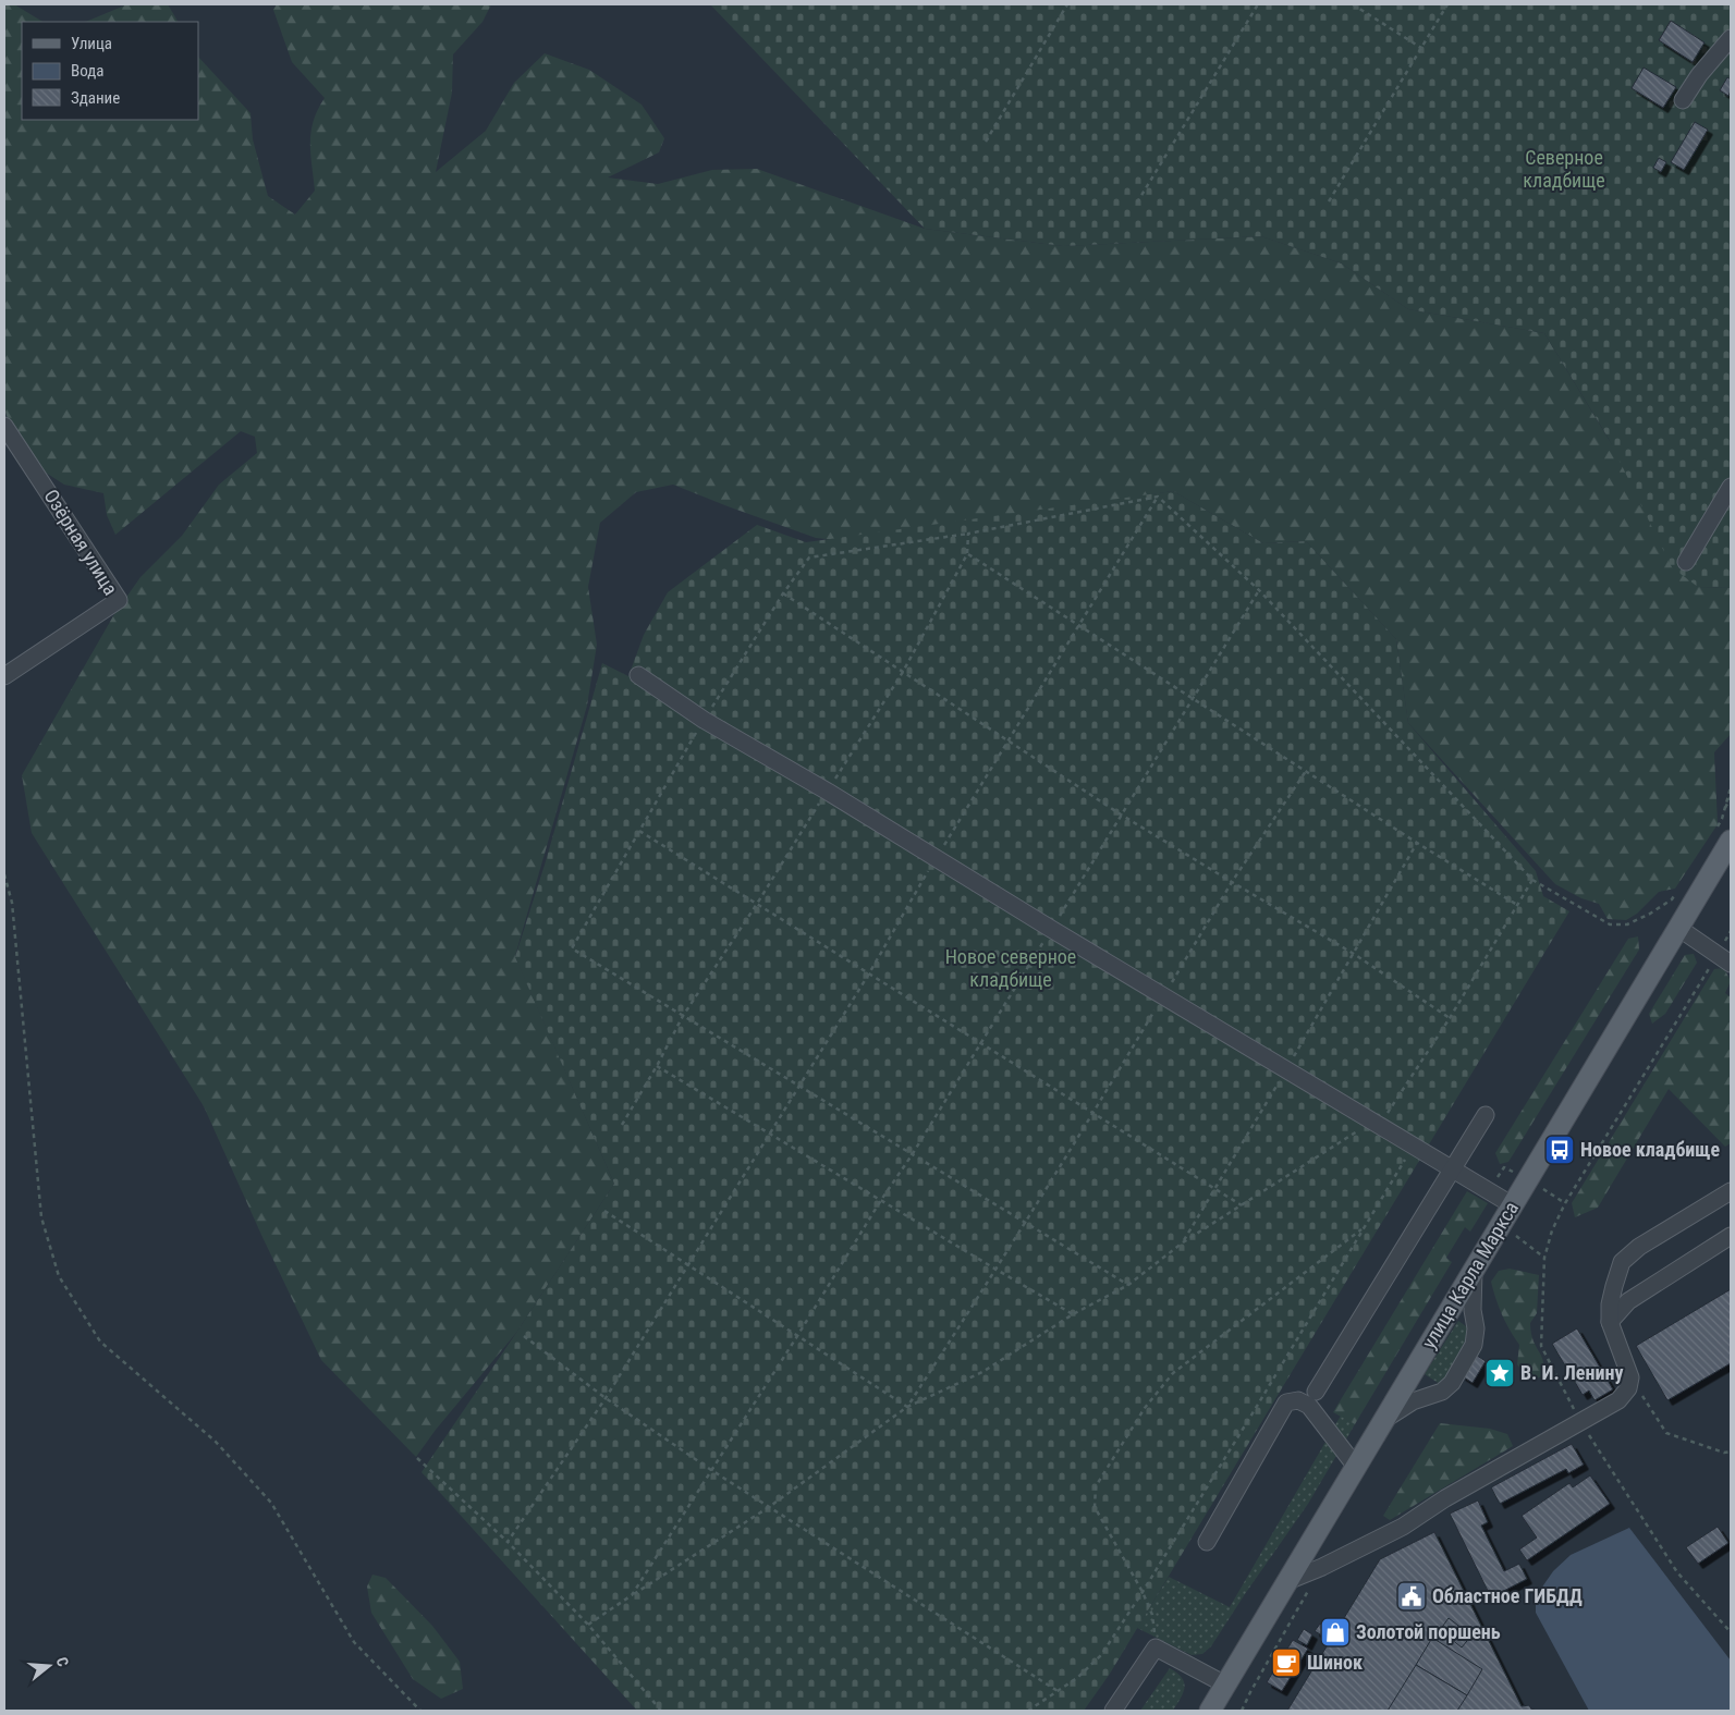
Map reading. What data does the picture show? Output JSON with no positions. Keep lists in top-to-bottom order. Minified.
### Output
{"streets":{"main road":["улица Карла Маркса"],"street":["Озёрная улица"]},"parks":["Северное кладбище","Новое северное кладбище"],"places":{"bus stop":["Новое кладбище"],"place":["В. И. Ленину"],"public building":["Областное ГИБДД"],"shop":["Золотой поршень"],"cafe":["Шинок"]},"legend":["Улица","Вода","Здание"],"north":"right"}
